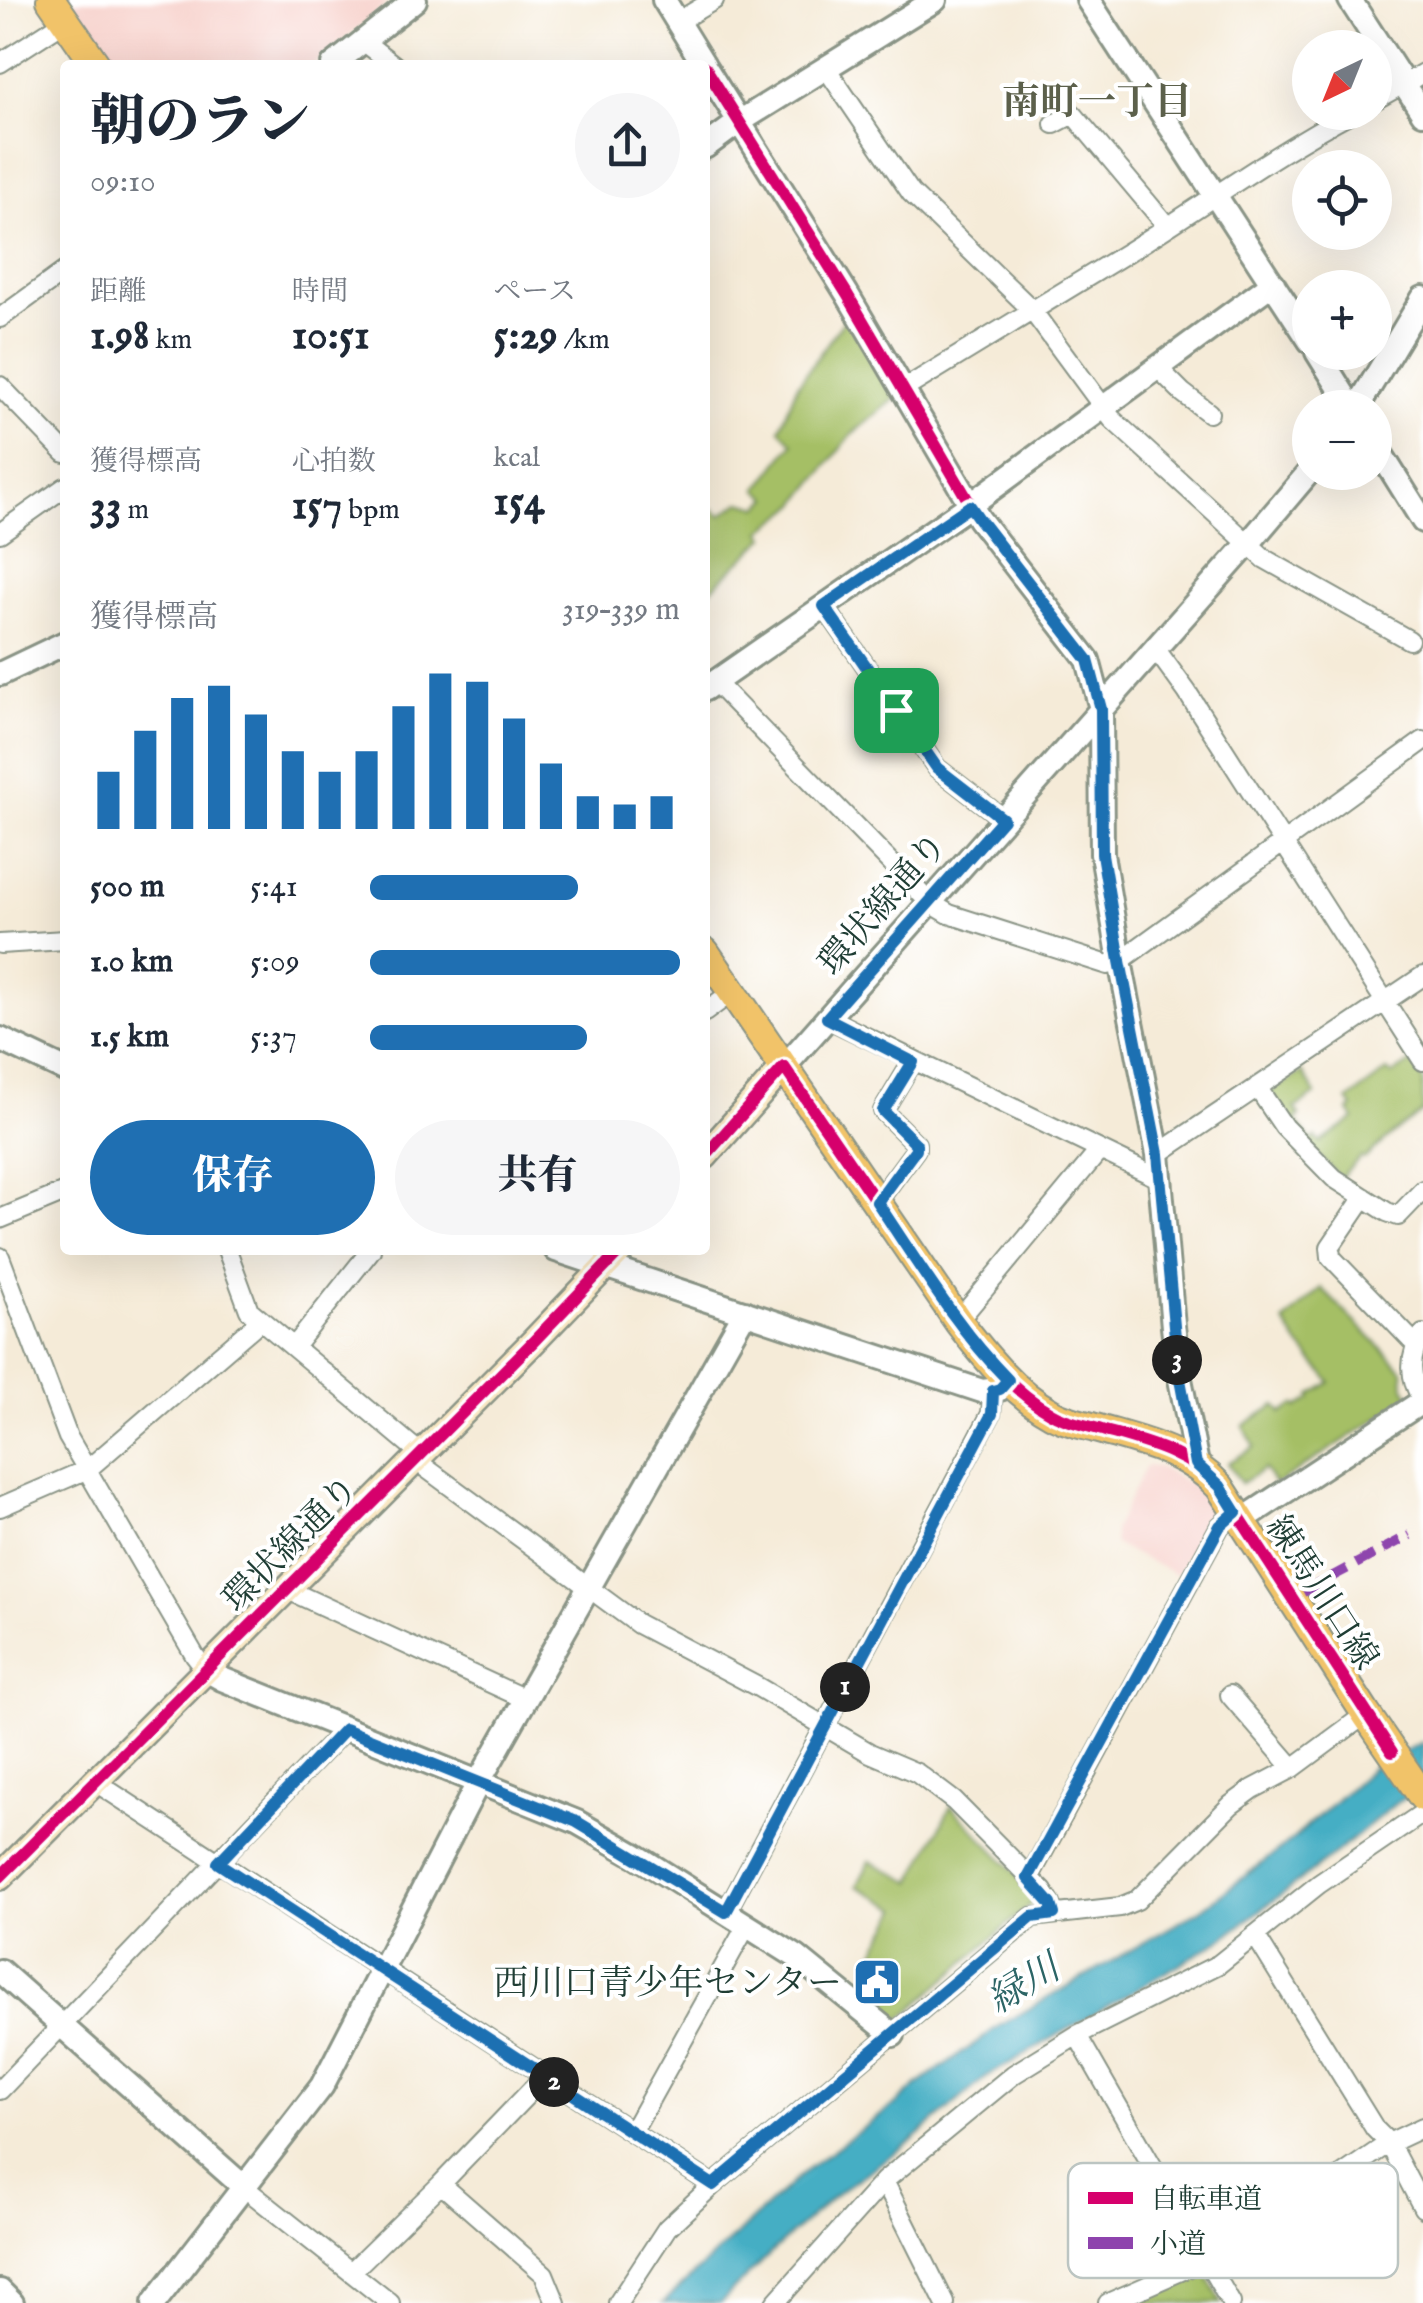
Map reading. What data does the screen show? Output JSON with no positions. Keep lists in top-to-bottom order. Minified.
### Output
{"streets":{"main road":["環状線通り","練馬川口線"]},"crossings":[["環状線通り","練馬川口線"]],"districts":["南町一丁目"],"water":["緑川"],"places":{"public building":["西川口青少年センター"]},"legend":["自転車道","小道"],"north":"bottom left","page":{"map_buttons":["+","−"],"heading":["朝のラン","09:10"],"stats":[["距離","1.98 km"],["時間","10:51"],["ペース","5:29 /km"],["獲得標高","33 m"],["心拍数","157 bpm"],["kcal","154"]],"chart":["獲得標高","319–339 m"],"list":[{"name":"500 m","note":"5:41"},{"name":"1.0 km","note":"5:09"},{"name":"1.5 km","note":"5:37"}],"buttons":["保存","共有"],"pins":["3","1","2"]}}
